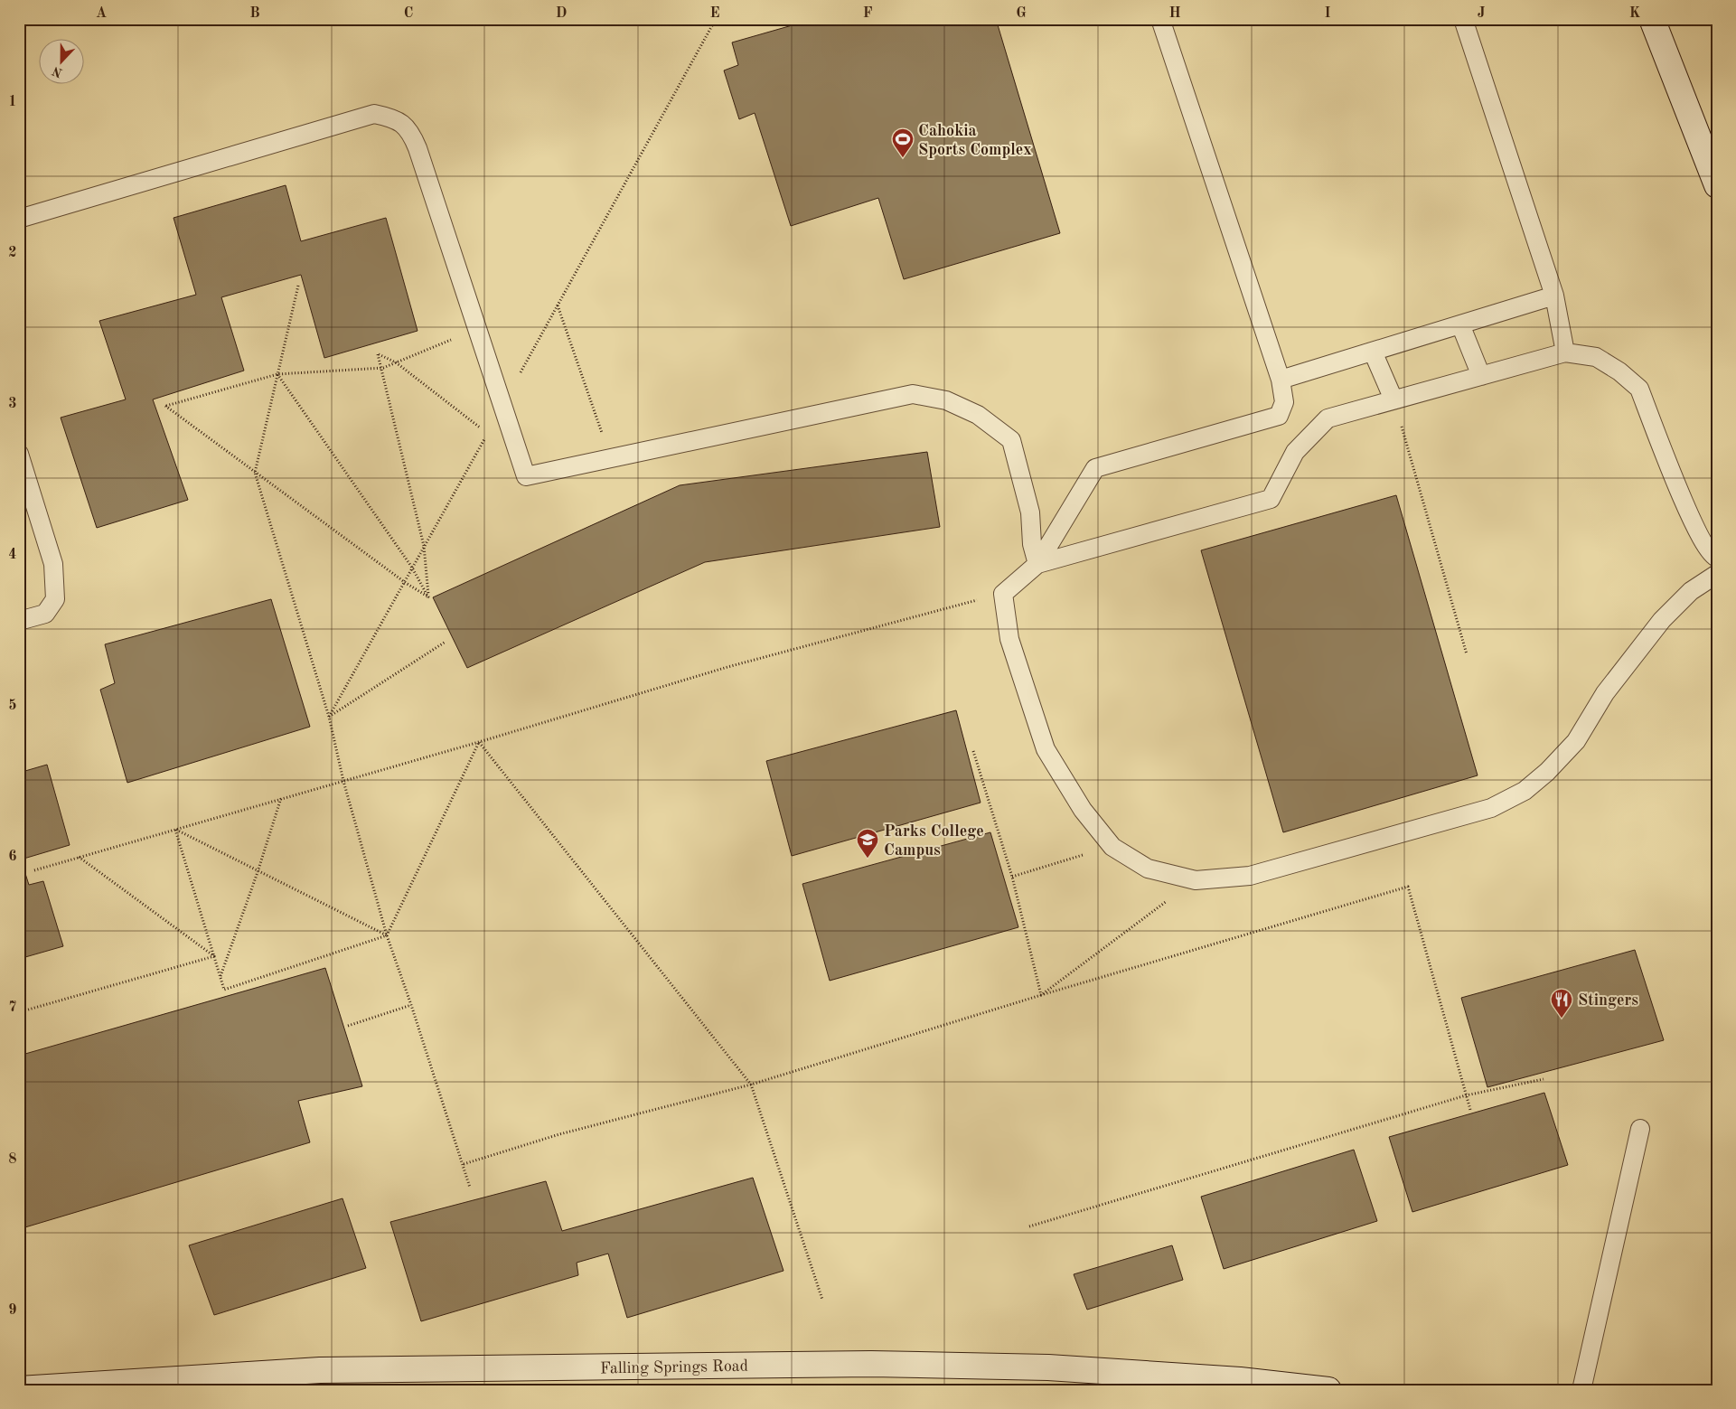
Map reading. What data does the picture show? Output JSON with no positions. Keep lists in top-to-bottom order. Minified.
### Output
{"streets":{"street":["Falling Springs Road"]},"places":{"sports":["Cahokia Sports Complex"],"school or university":["Parks College Campus"],"restaurant":["Stingers"]},"north":"bottom","grid":{"columns":["A","B","C","D","E","F","G","H","I","J","K"],"rows":["1","2","3","4","5","6","7","8","9"]}}
